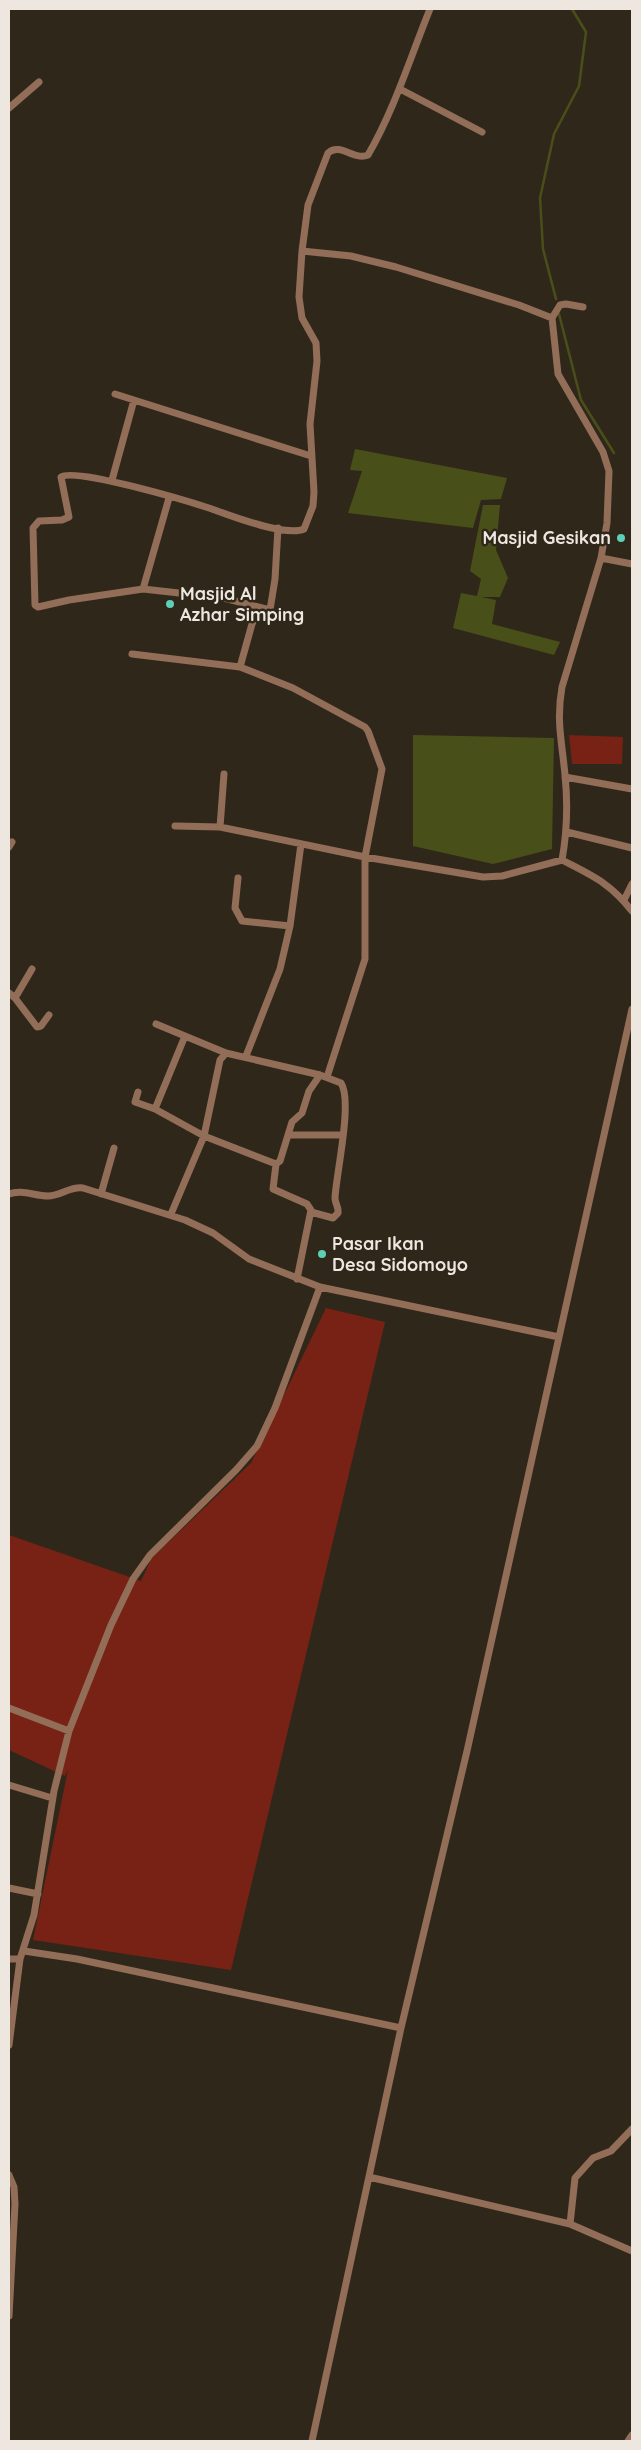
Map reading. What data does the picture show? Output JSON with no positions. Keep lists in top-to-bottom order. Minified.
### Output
{"places":["Masjid Gesikan","Masjid Al Azhar Simping","Pasar Ikan Desa Sidomoyo"]}
